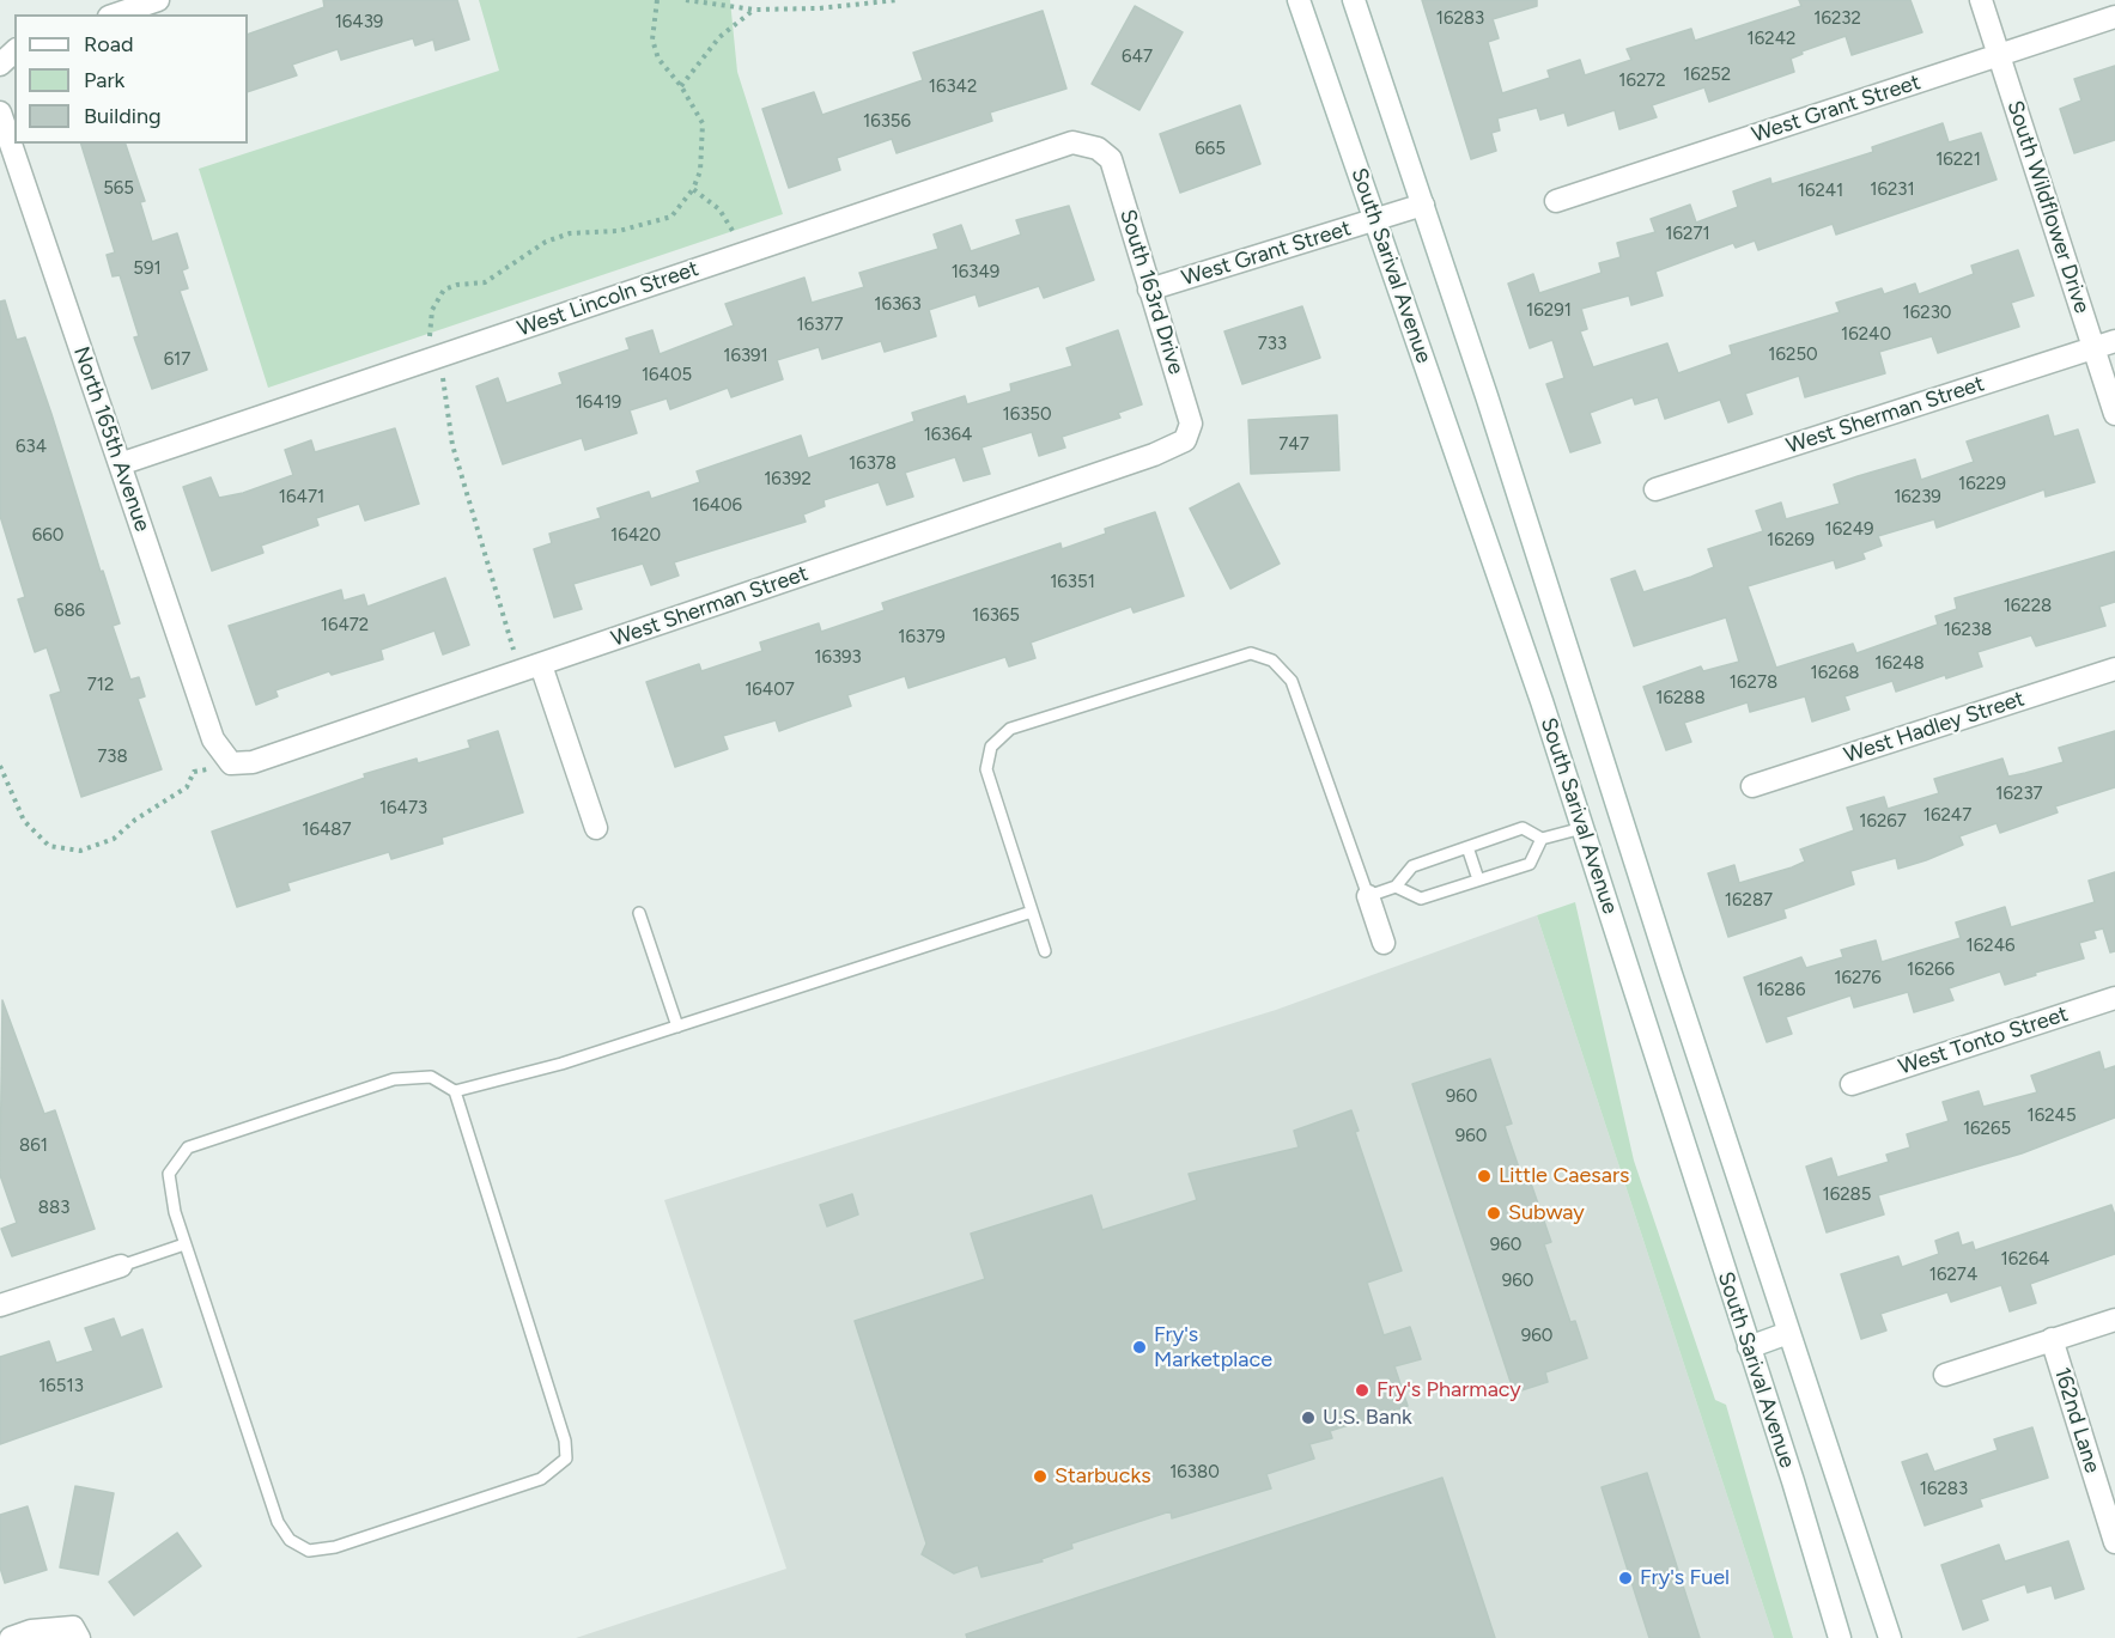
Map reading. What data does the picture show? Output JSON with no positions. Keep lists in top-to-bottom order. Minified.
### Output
{"streets":{"street":["West Grant Street","South Wildflower Drive","South Sarival Avenue","South 163rd Drive","West Lincoln Street","West Sherman Street","North 165th Avenue","West Hadley Street","West Tonto Street","162nd Lane"]},"crossings":[["West Grant Street","South Wildflower Drive"],["West Grant Street","South Sarival Avenue"],["West Grant Street","South 163rd Drive"],["South Wildflower Drive","West Sherman Street"],["South 163rd Drive","West Lincoln Street"],["South 163rd Drive","West Sherman Street"],["West Lincoln Street","North 165th Avenue"],["West Sherman Street","North 165th Avenue"]],"places":["Little Caesars","Subway","Fry's Marketplace","Fry's Pharmacy","U.S. Bank","Starbucks","Fry's Fuel"],"house_numbers":["16283","16232","16439","16242","647","16252","16272","16342","16356","665","16221","565","16231","16241","16271","591","16349","16363","16291","16230","16377","16240","733","16250","16391","617","16405","16419","16350","16364","747","634","16378","16392","16229","16471","16239","16406","16249","660","16420","16269","16351","16228","686","16365","16472","16238","16379","16393","16248","16268","16278","712","16407","16288","738","16237","16473","16247","16267","16487","16287","16246","16266","16276","16286","960","16245","16265","960","861","16285","883","960","16264","16274","960","960","16513","16380","16283"],"legend":["Road","Park","Building"]}
